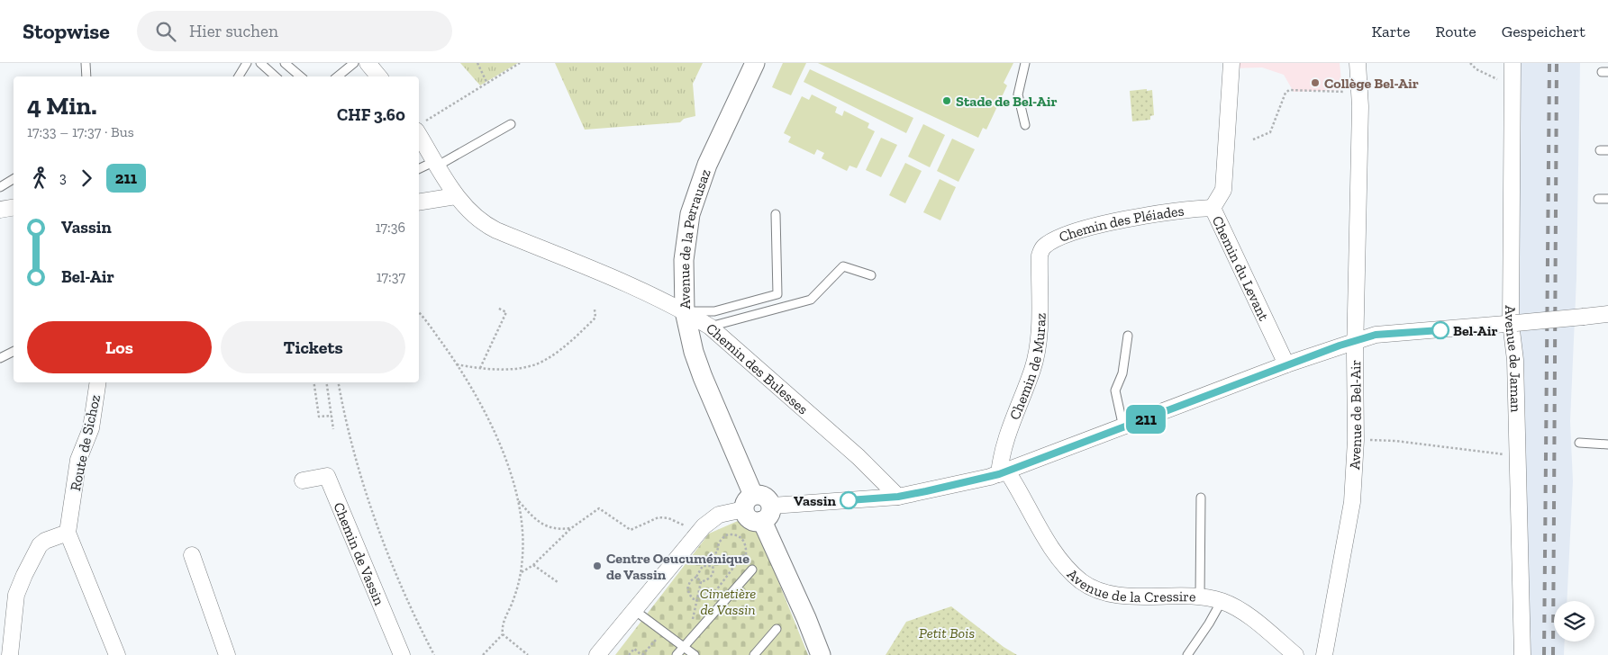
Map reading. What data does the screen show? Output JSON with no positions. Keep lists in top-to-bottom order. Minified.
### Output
{"streets":{"street":["Chemin des Pléiades","Avenue de la Perrausaz","Chemin du Levant","Avenue de Jaman","Chemin de Muraz","Chemin des Bulesses","Avenue de Bel-Air","Route de Sichoz","Chemin de Vassin","Avenue de la Cressire"]},"crossings":[["Chemin des Pléiades","Chemin du Levant"],["Chemin des Pléiades","Chemin de Muraz"],["Avenue de la Perrausaz","Chemin des Bulesses"],["Chemin de Muraz","Avenue de la Cressire"]],"parks":["Cimetière de Vassin","Petit Bois"],"places":["Collège Bel-Air","Stade de Bel-Air","Bel-Air","Vassin","Centre Oeucuménique de Vassin"],"lines":["bus line 211"],"page":{"header":"Stopwise","search":"Hier suchen","nav":["Karte","Route","Gespeichert"],"on_map":"211","heading":["4 Min.","17:33 – 17:37 · Bus","CHF 3.60"],"legs":["3","211"],"list":[{"name":"Vassin","value":"17:36"},{"name":"Bel-Air","value":"17:37"}],"buttons":["Los","Tickets"]}}
